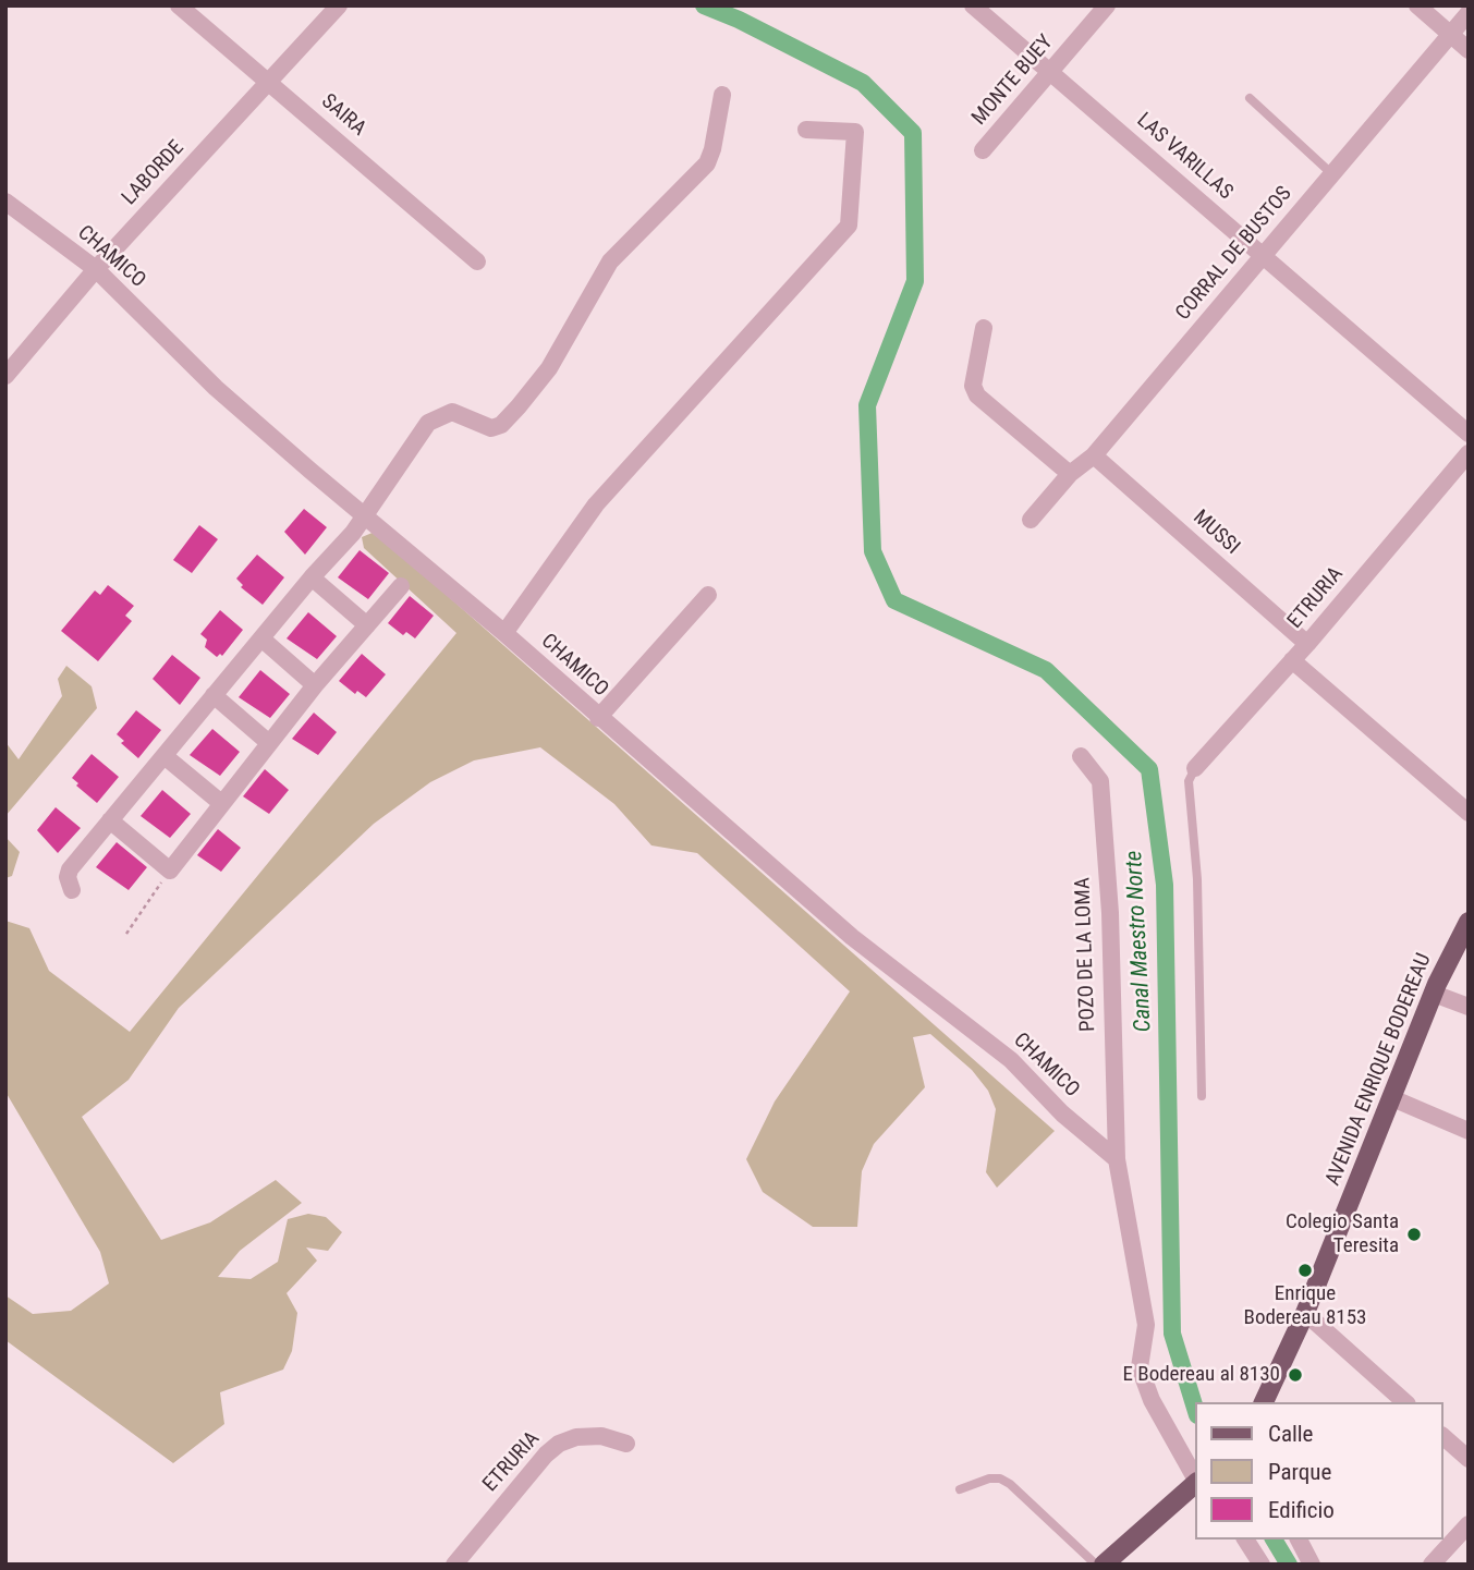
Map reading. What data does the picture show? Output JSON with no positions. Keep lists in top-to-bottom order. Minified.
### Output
{"streets":{"main road":["AVENIDA ENRIQUE BODEREAU"],"street":["MONTE BUEY","SAIRA","LAS VARILLAS","LABORDE","CORRAL DE BUSTOS","CHAMICO","MUSSI","ETRURIA","POZO DE LA LOMA"]},"crossings":[["MONTE BUEY","LAS VARILLAS"],["SAIRA","LABORDE"],["LAS VARILLAS","CORRAL DE BUSTOS"],["LABORDE","CHAMICO"],["CORRAL DE BUSTOS","MUSSI"],["CHAMICO","POZO DE LA LOMA"],["MUSSI","ETRURIA"]],"water":["Canal Maestro Norte"],"places":["Colegio Santa Teresita","Enrique Bodereau 8153","E Bodereau al 8130"],"legend":["Calle","Parque","Edificio"]}
